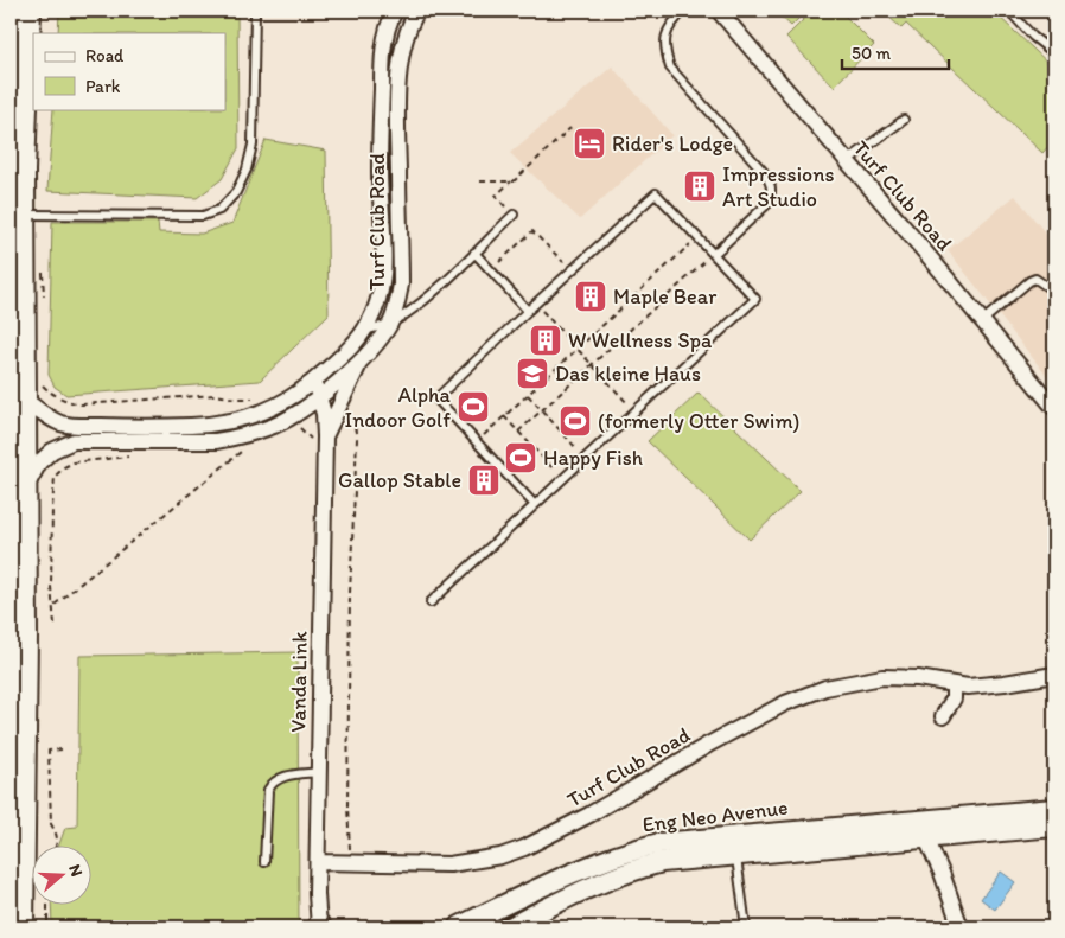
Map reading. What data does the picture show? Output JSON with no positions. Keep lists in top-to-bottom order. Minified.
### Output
{"streets":{"main road":["Eng Neo Avenue"],"street":["Turf Club Road","Vanda Link"]},"crossings":[["Turf Club Road","Vanda Link"]],"places":{"hotel":["Rider's Lodge"],"building":["Impressions Art Studio","Maple Bear","W Wellness Spa","Gallop Stable"],"school or university":["Das kleine Haus"],"sports":["Alpha Indoor Golf","(formerly Otter Swim)","Happy Fish"]},"legend":["Road","Park"],"scale_bar":"50 m","north":"right"}
